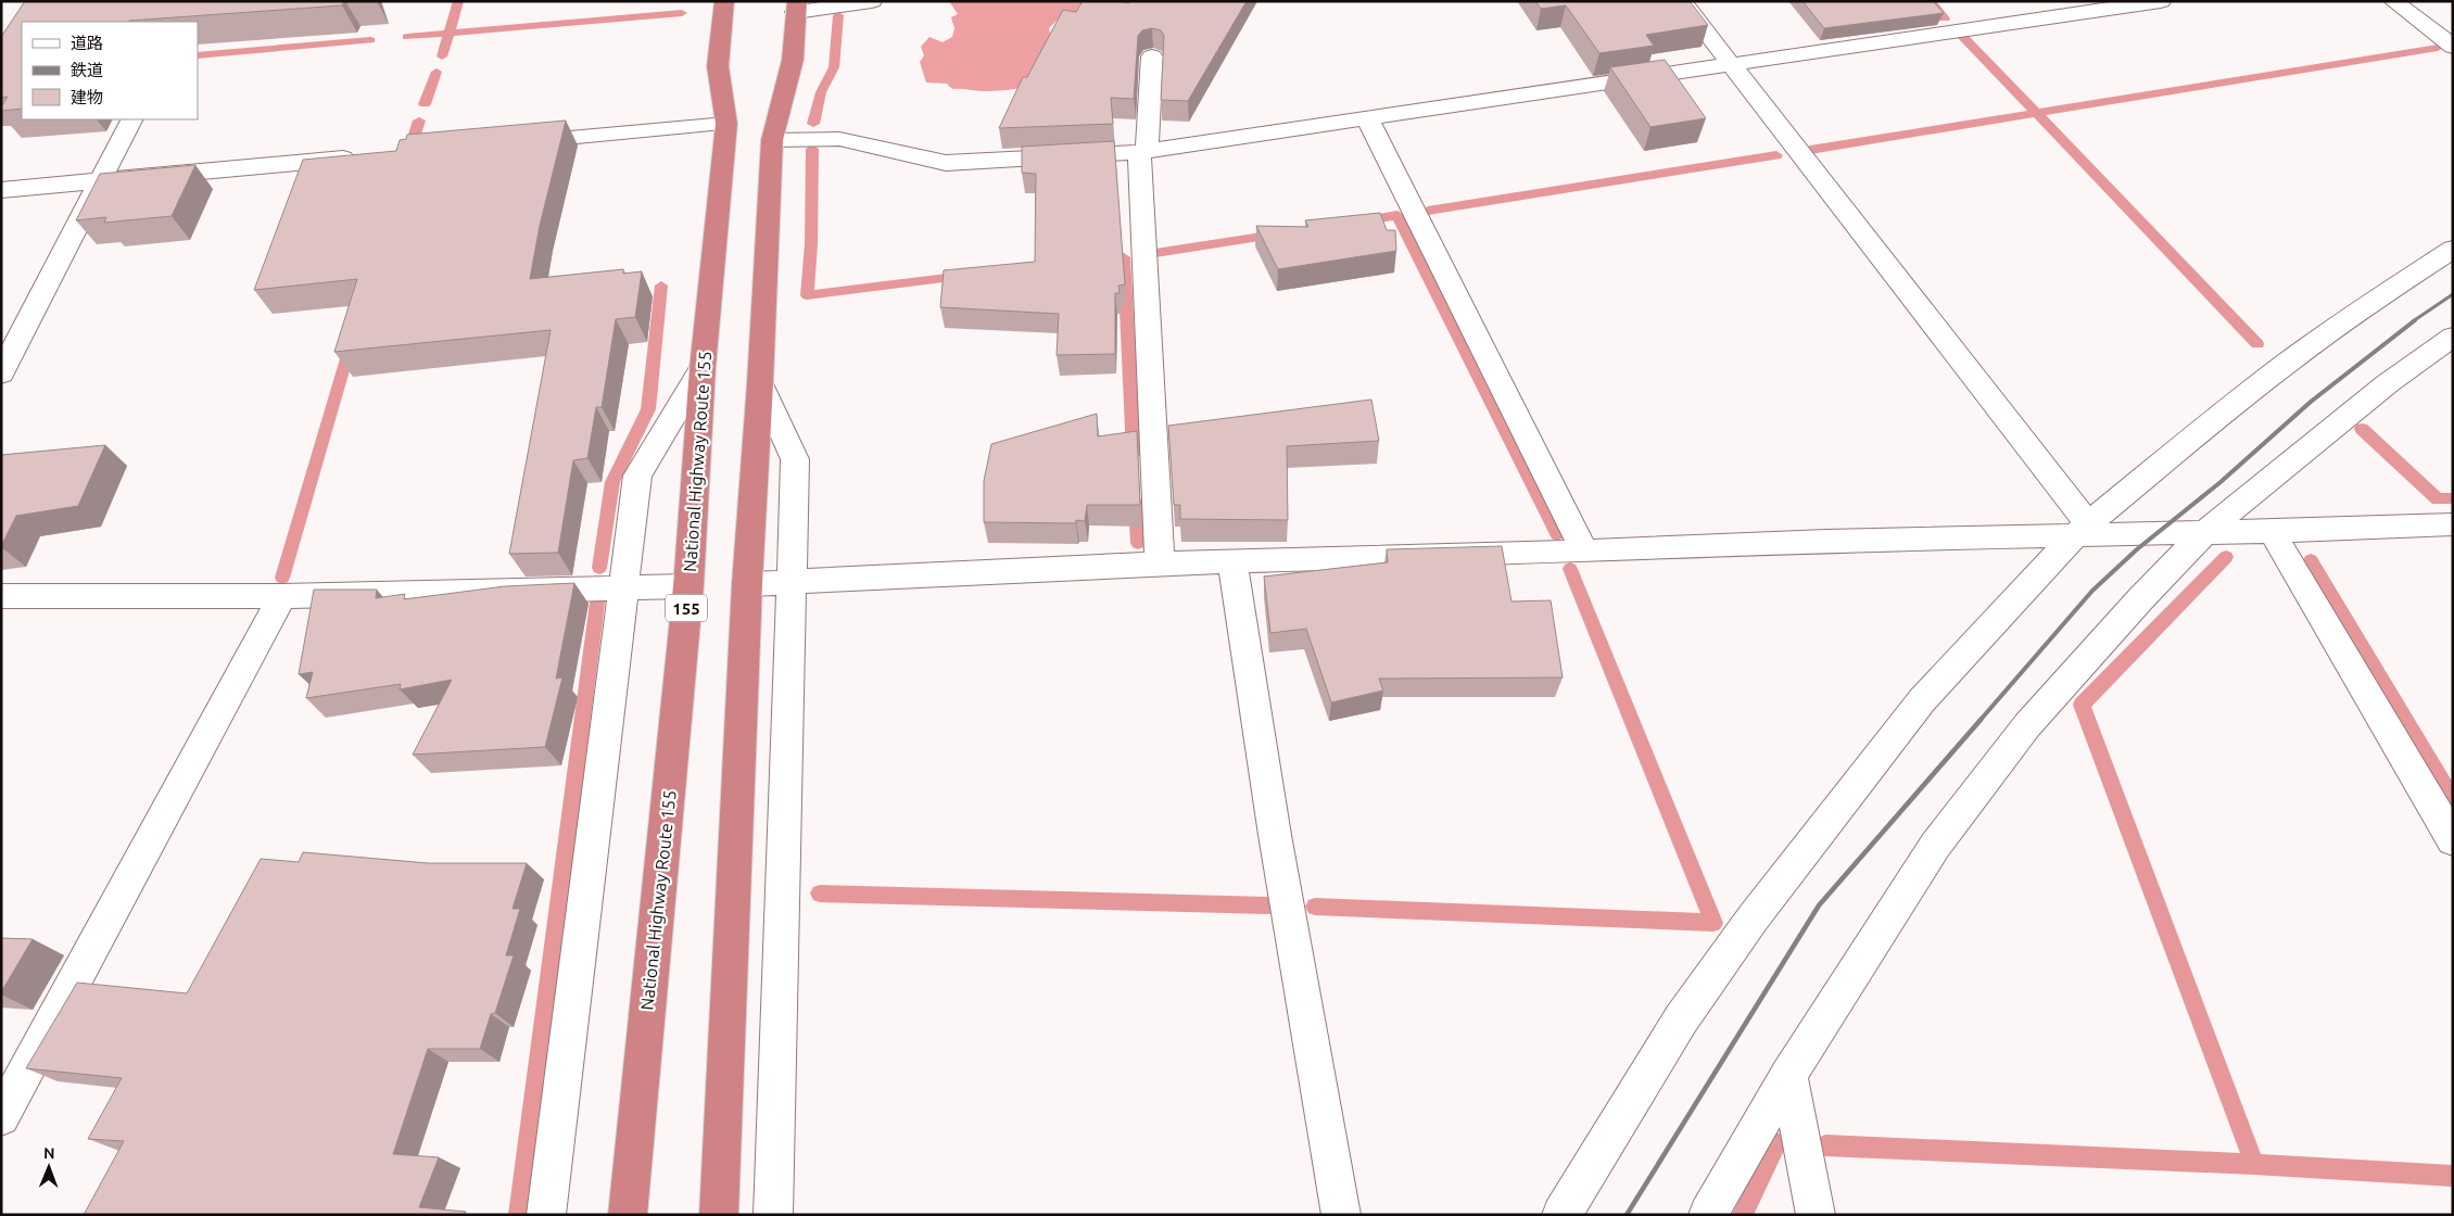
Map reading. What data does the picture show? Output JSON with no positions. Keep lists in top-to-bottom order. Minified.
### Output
{"streets":{"highway":["National Highway Route 155","155"]},"legend":["道路","鉄道","建物"],"north":"top"}
